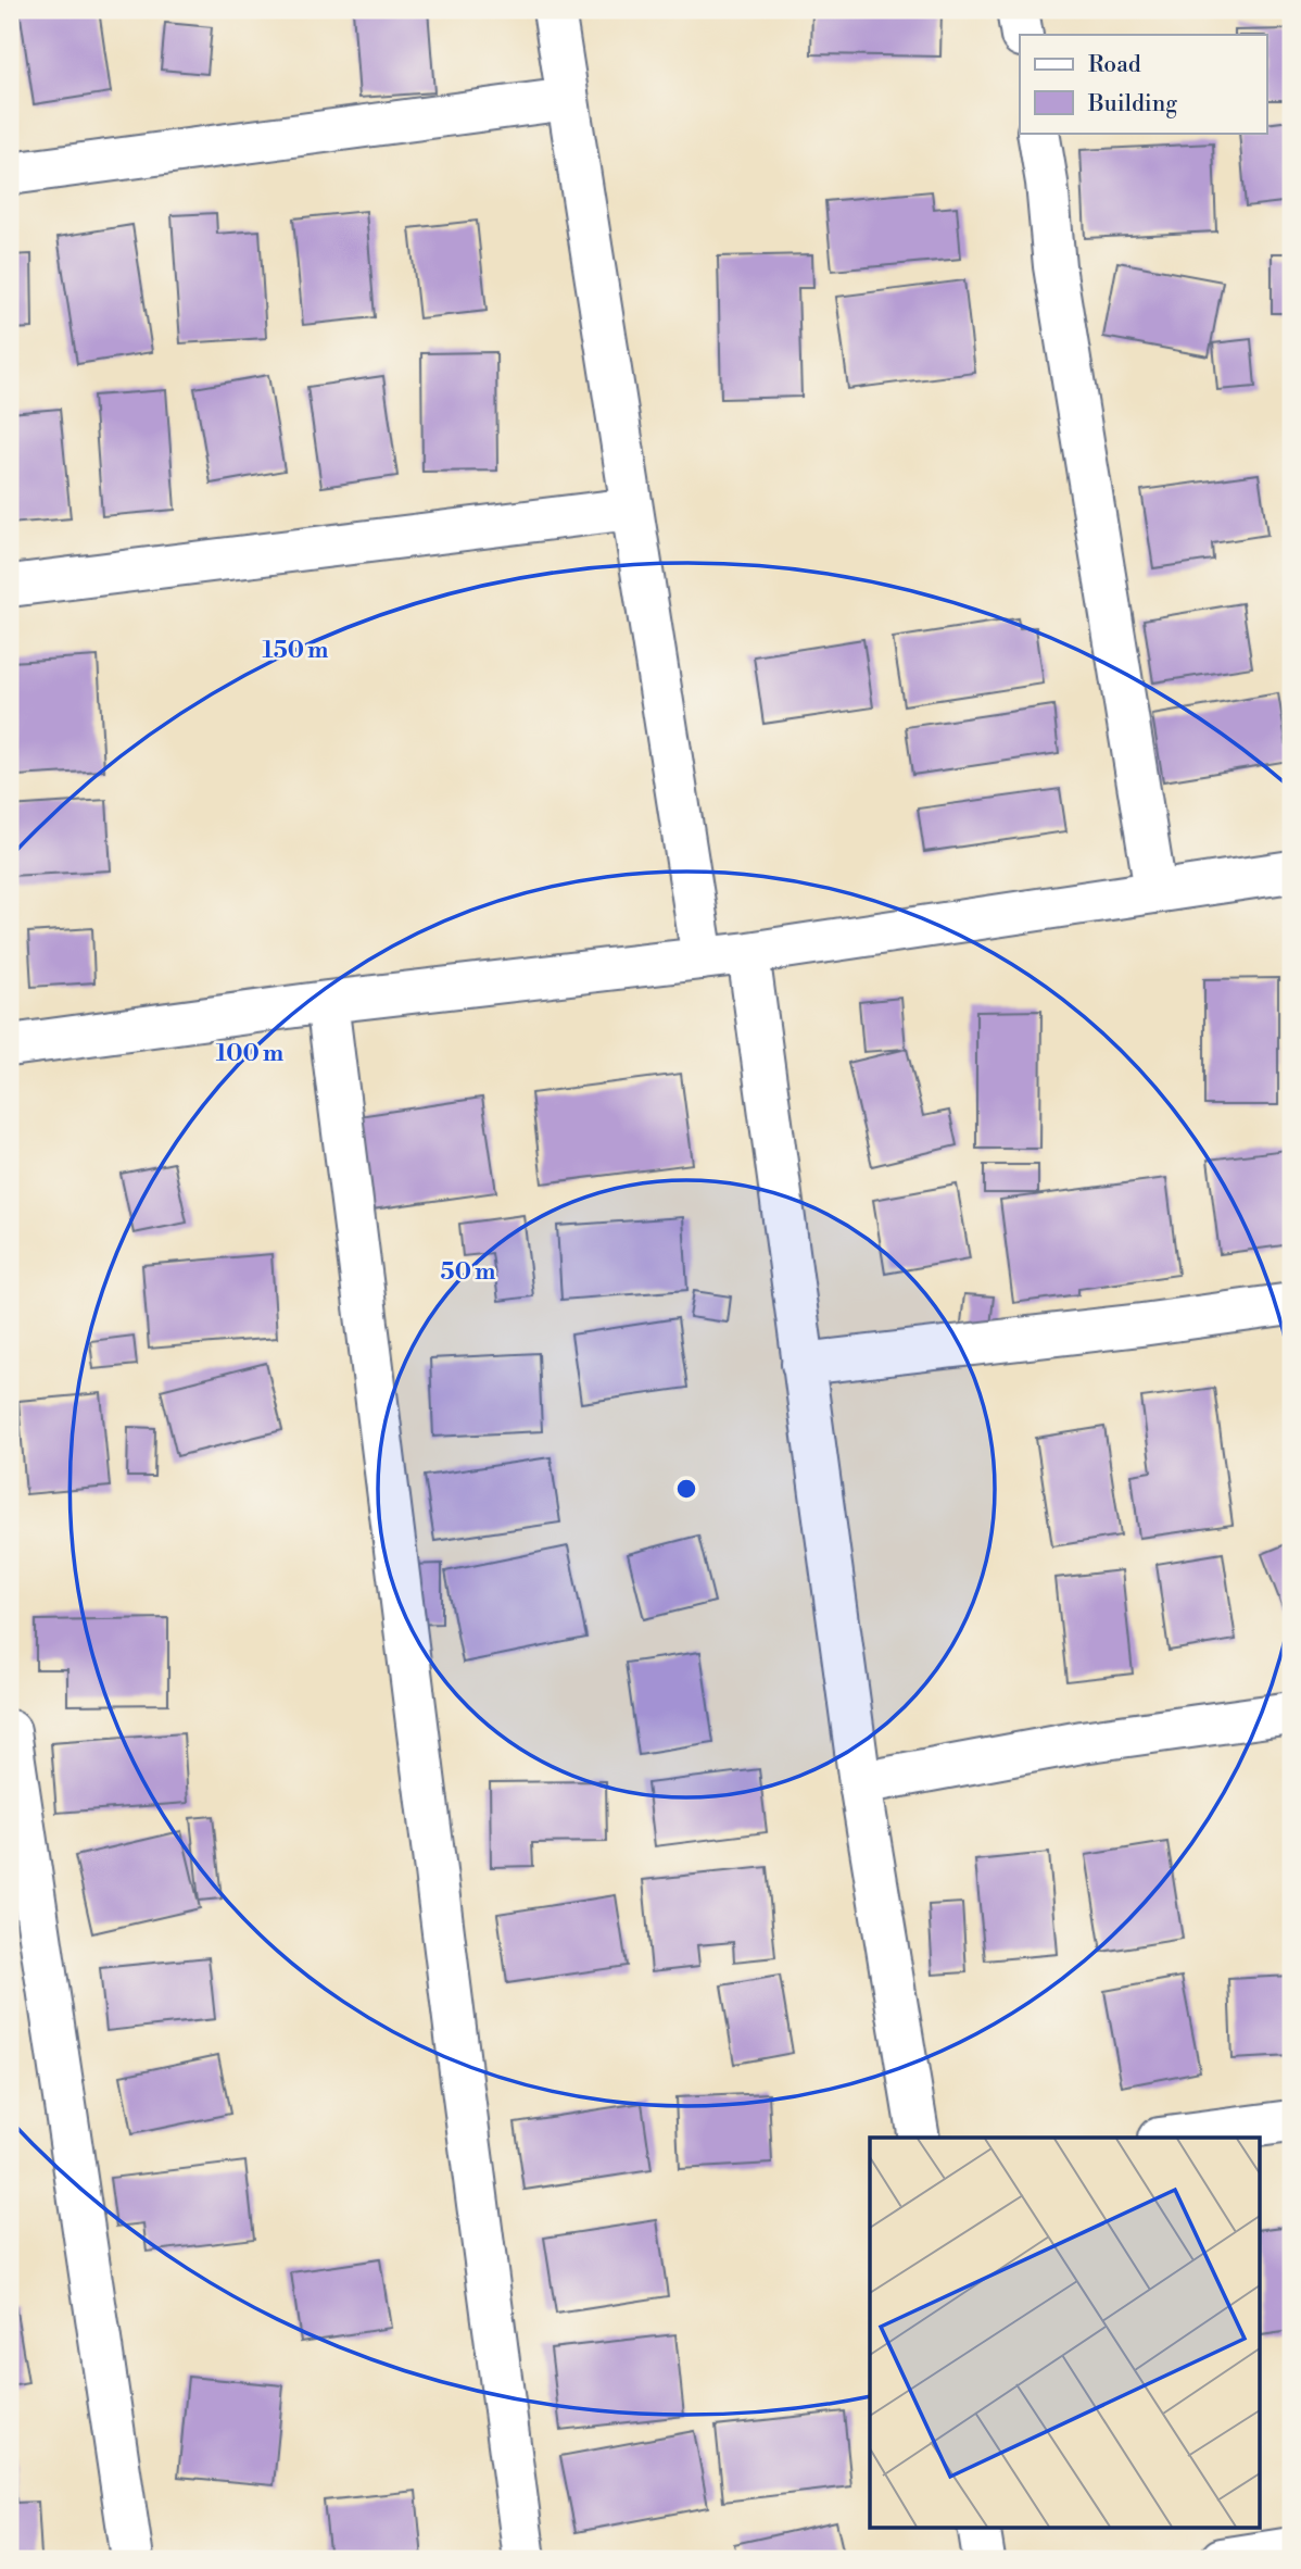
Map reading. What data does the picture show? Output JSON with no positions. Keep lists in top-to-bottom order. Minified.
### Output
{"legend":["Road","Building"],"rings":["150 m","100 m","50 m"]}
